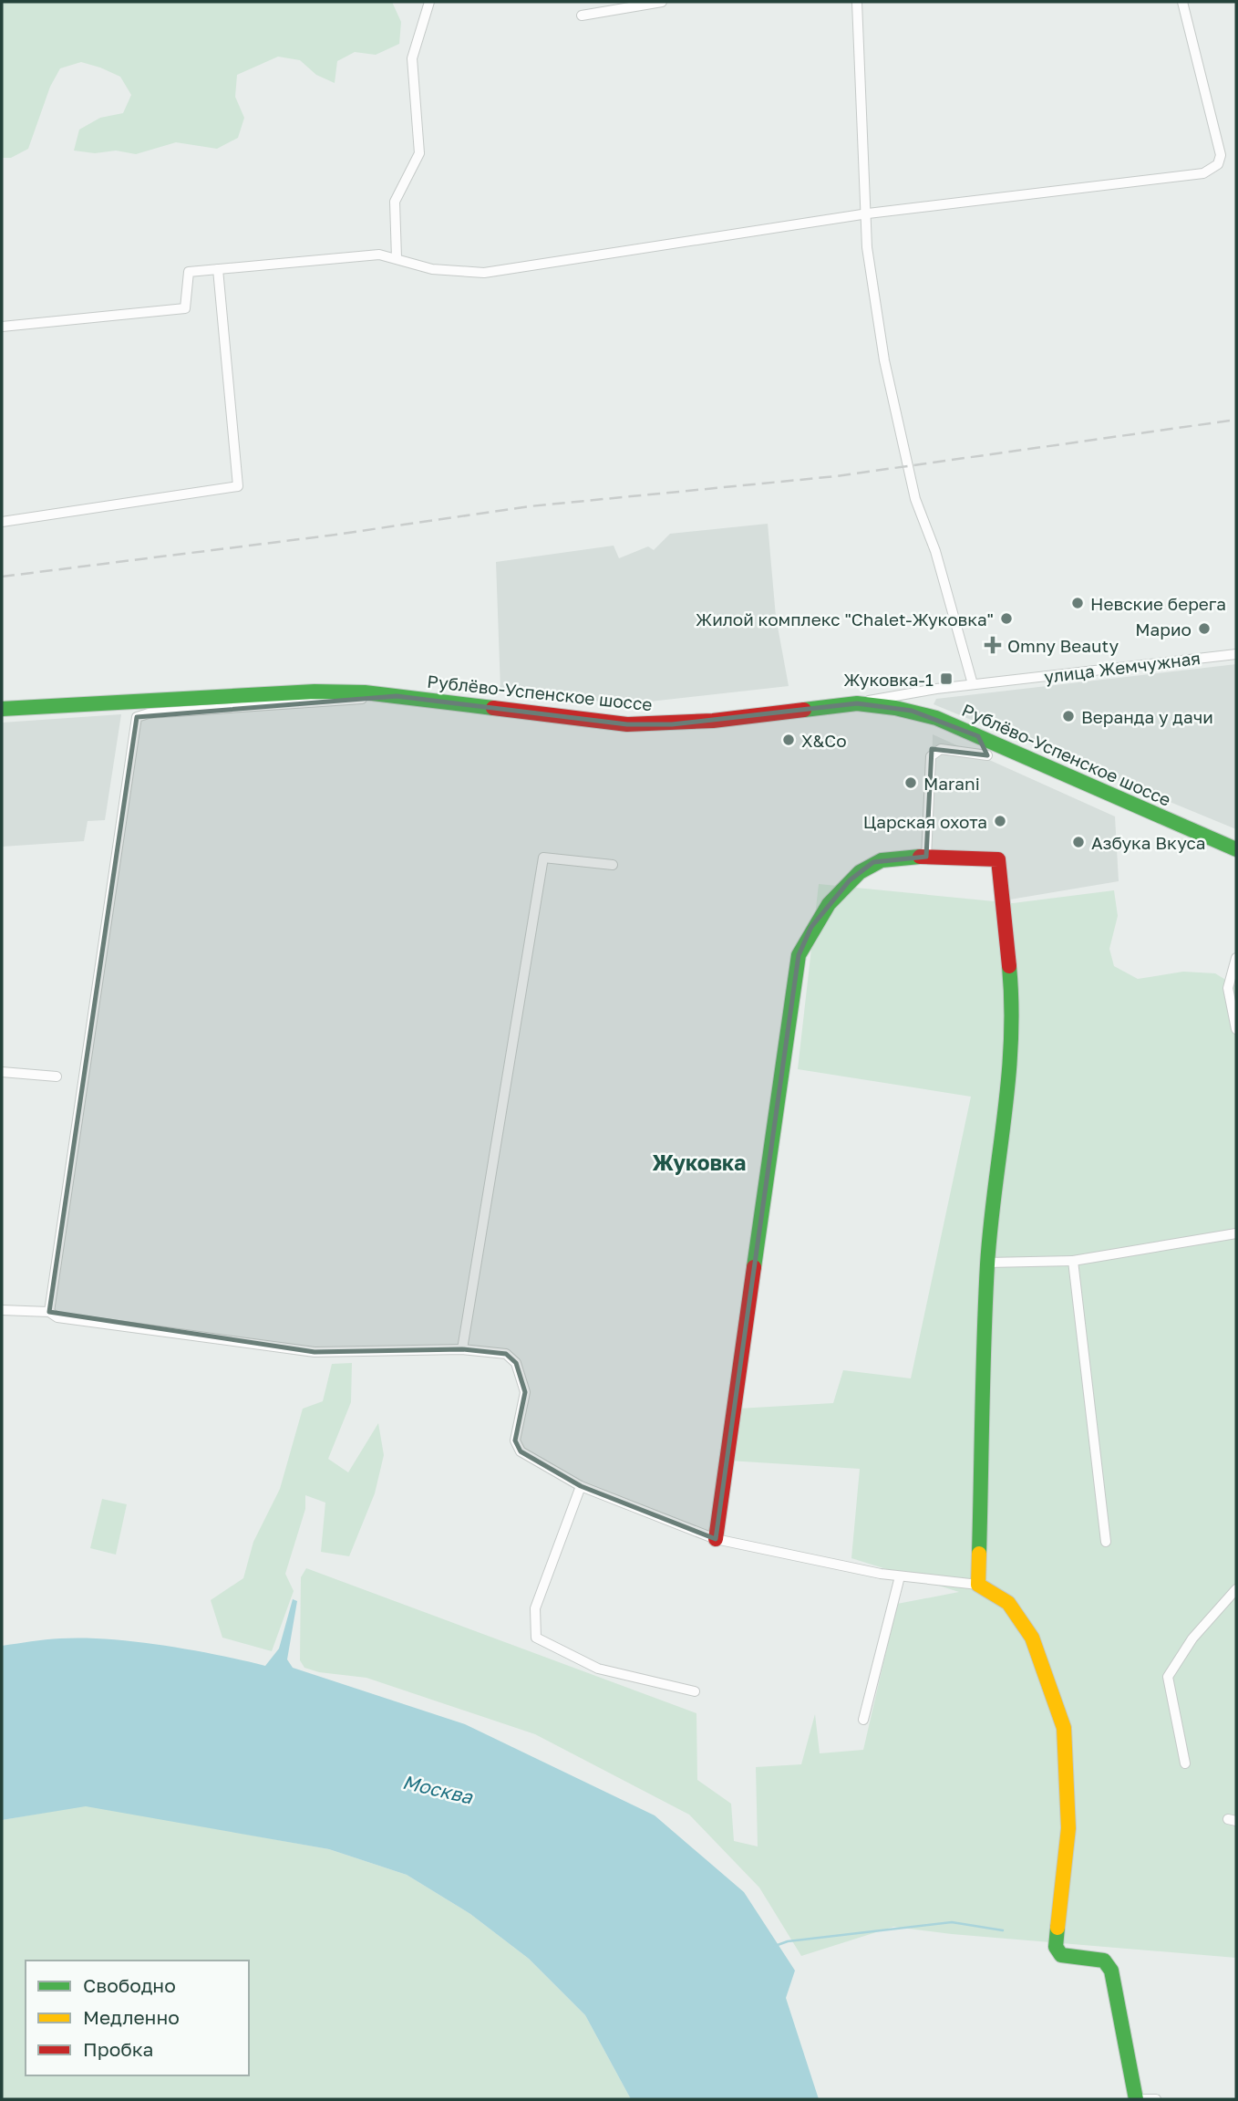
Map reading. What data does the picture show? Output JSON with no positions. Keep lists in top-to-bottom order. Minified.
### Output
{"streets":{"street":["улица Жемчужная","Рублёво-Успенское шоссе"]},"crossings":[["улица Жемчужная","Рублёво-Успенское шоссе"]],"districts":["Жуковка"],"water":["Москва"],"places":{"other":["Невские берега","Жилой комплекс \"Chalet-Жуковка\"","Марио","Веранда у дачи","X&Co","Marani","Царская охота","Азбука Вкуса"],"health":["Omny Beauty"],"transit":["Жуковка-1"]},"legend":["Свободно","Медленно","Пробка"]}
